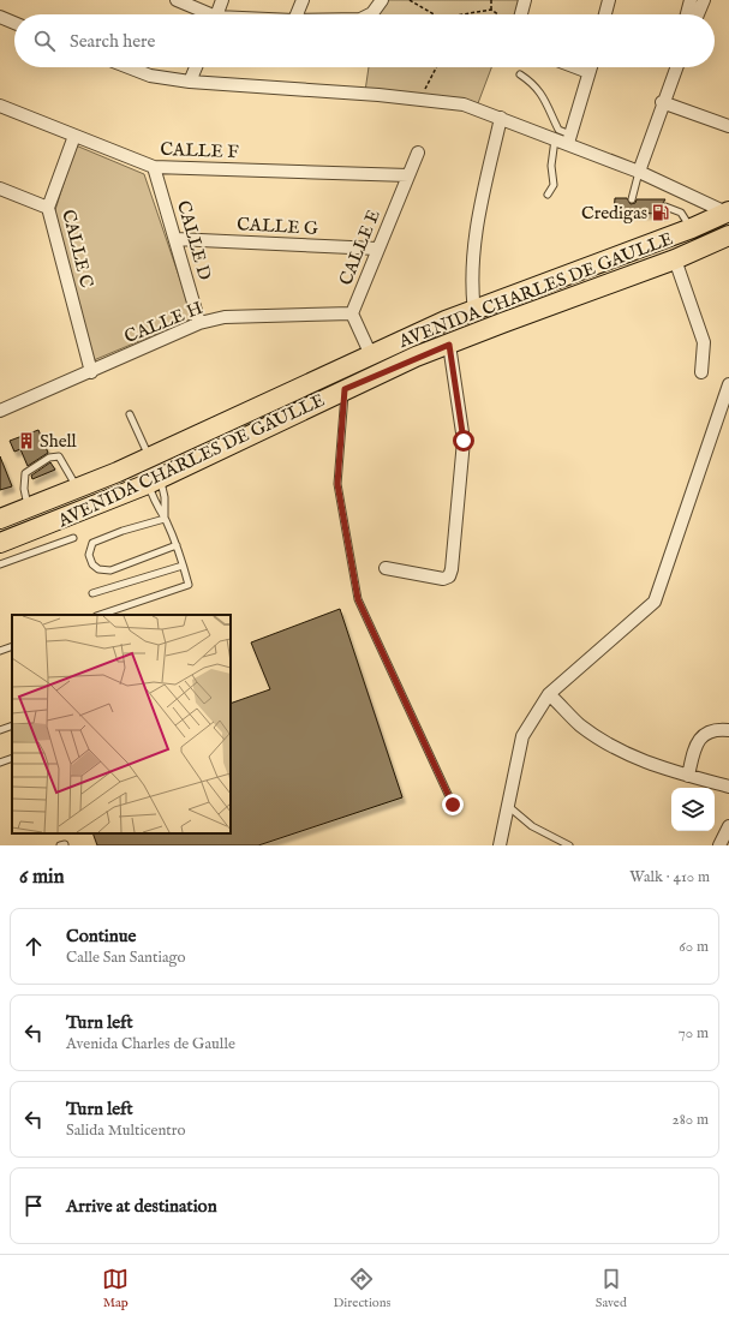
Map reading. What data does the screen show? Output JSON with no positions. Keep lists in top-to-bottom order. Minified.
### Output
{"streets":{"main road":["AVENIDA CHARLES DE GAULLE"],"street":["CALLE F","CALLE G","CALLE D","CALLE E","CALLE C","CALLE H"]},"crossings":[["CALLE F","CALLE D"],["CALLE F","CALLE E"],["CALLE F","CALLE C"],["CALLE G","CALLE D"],["CALLE G","CALLE E"],["CALLE D","CALLE H"],["CALLE E","AVENIDA CHARLES DE GAULLE"],["CALLE E","CALLE H"],["CALLE C","CALLE H"]],"places":{"fuel station":["Credigas"],"building":["Shell"]},"page":{"search":"Search here","heading":["6 min","Walk · 410 m"],"list":[["Continue","Calle San Santiago","60 m"],["Turn left","Avenida Charles de Gaulle","70 m"],["Turn left","Salida Multicentro","280 m"],"Arrive at destination"],"nav":["Map","Directions","Saved"]}}
